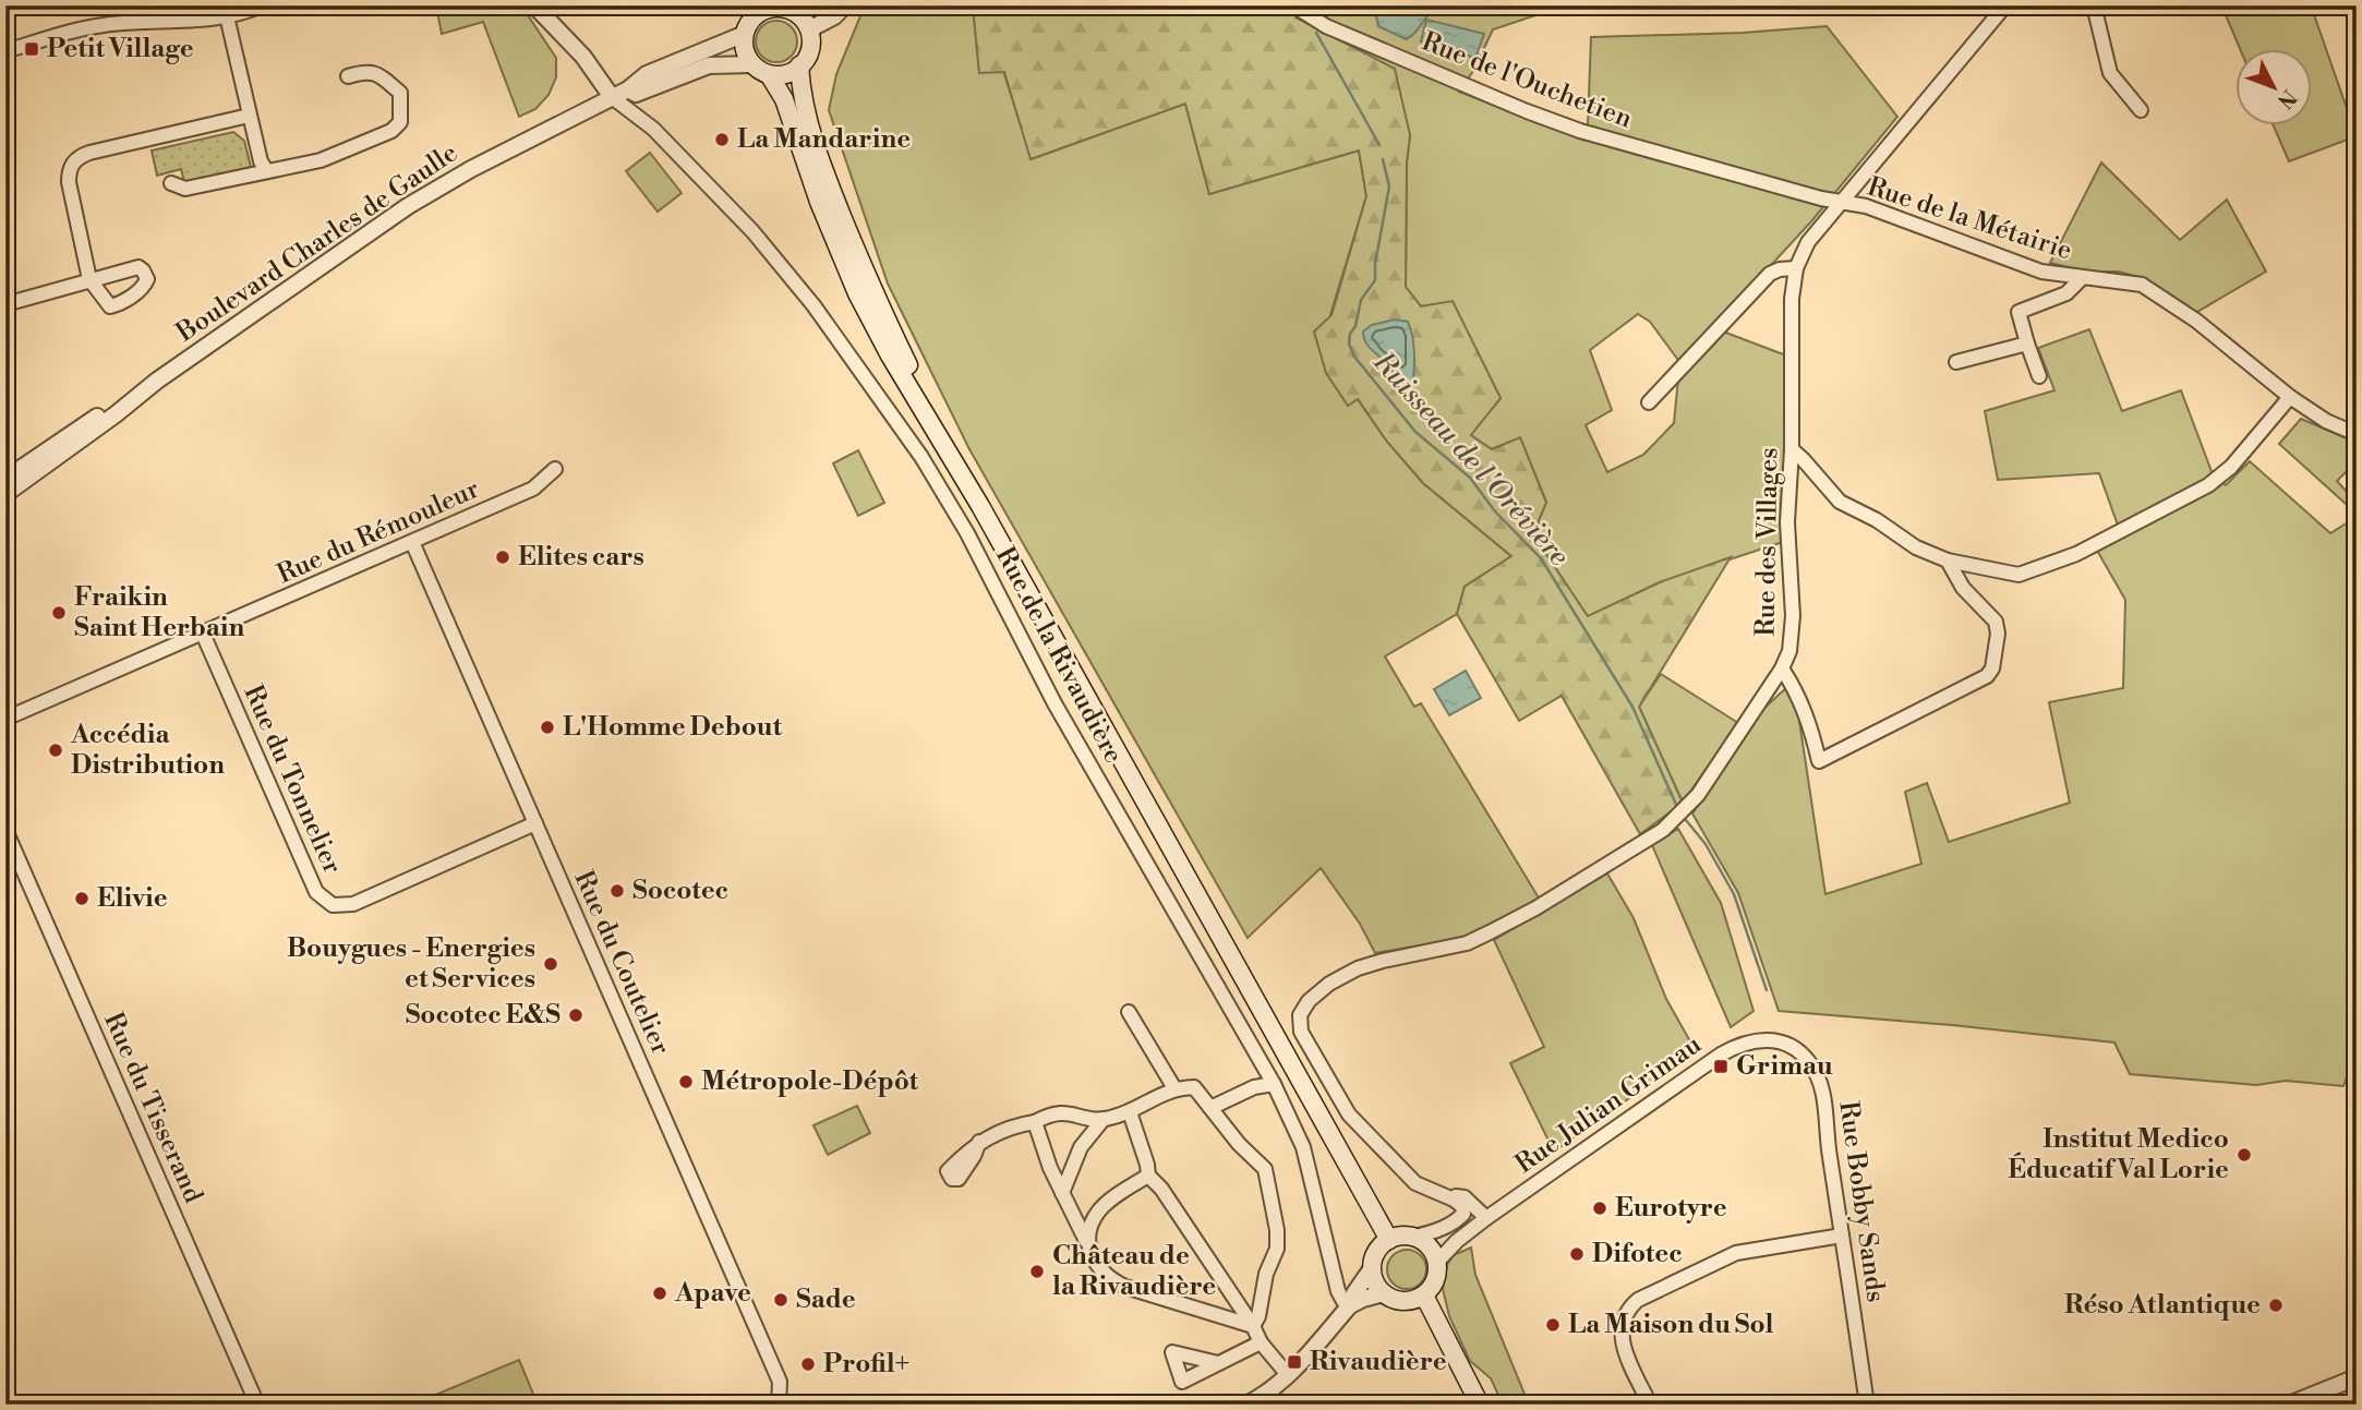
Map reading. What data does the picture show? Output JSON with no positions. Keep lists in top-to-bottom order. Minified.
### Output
{"streets":{"street":["Rue de l'Ouchetien","Rue de la Métairie","Boulevard Charles de Gaulle","Rue du Rémouleur","Rue des Villages","Rue de la Rivaudière","Rue du Tonnelier","Rue du Coutelier","Rue Julian Grimau","Rue du Tisserand","Rue Bobby Sands"]},"crossings":[["Rue de l'Ouchetien","Rue de la Métairie"],["Rue de l'Ouchetien","Rue des Villages"],["Rue de la Métairie","Rue des Villages"],["Boulevard Charles de Gaulle","Rue de la Rivaudière"],["Rue du Rémouleur","Rue du Tonnelier"],["Rue du Rémouleur","Rue du Coutelier"],["Rue du Tonnelier","Rue du Coutelier"],["Rue Julian Grimau","Rue Bobby Sands"]],"water":["Ruisseau de l'Orévière"],"places":{"transit":["Petit Village","Grimau","Rivaudière"],"other":["La Mandarine","Elites cars","Fraikin Saint Herbain","L'Homme Debout","Accédia Distribution","Socotec","Elivie","Bouygues - Energies et Services","Socotec E&S","Métropole-Dépôt","Institut Medico Éducatif Val Lorie","Eurotyre","Difotec","Château de la Rivaudière","Apave","Sade","Réso Atlantique","La Maison du Sol","Profil+"]},"north":"bottom right"}
